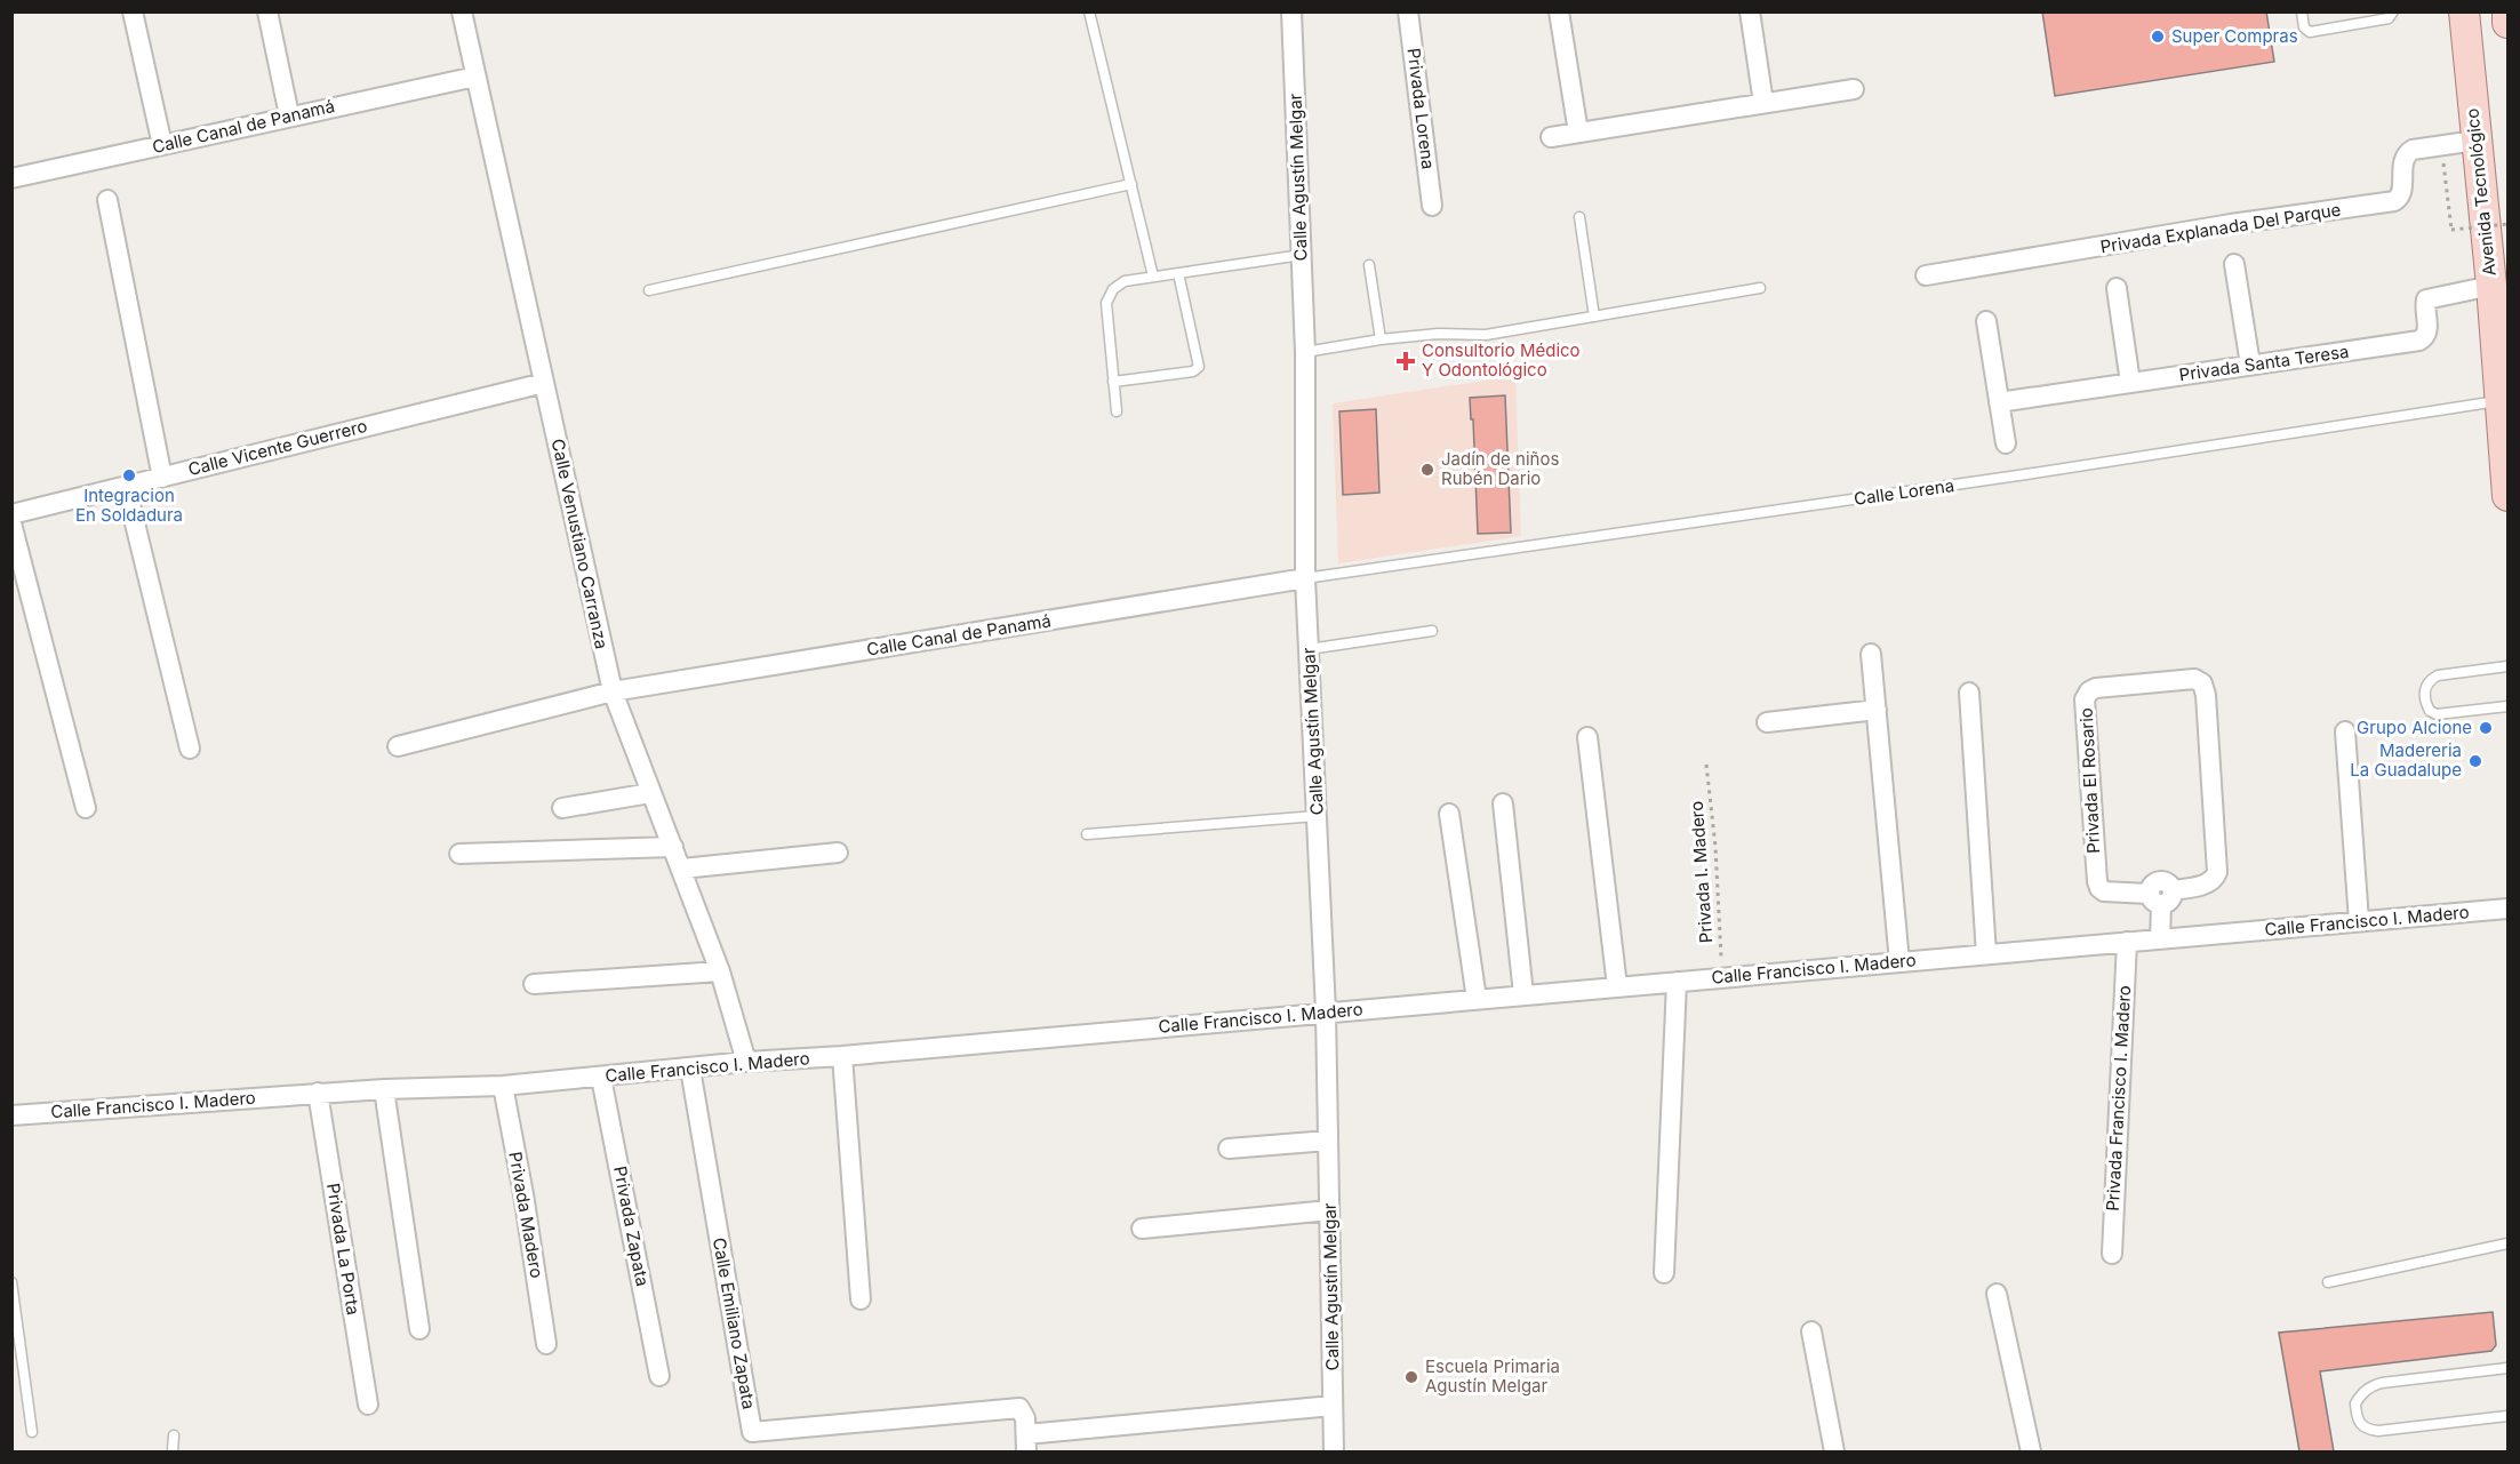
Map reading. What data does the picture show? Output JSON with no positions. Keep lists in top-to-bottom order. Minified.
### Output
{"streets":{"main road":["Avenida Tecnológico"],"street":["Privada Lorena","Calle Canal de Panamá","Calle Agustín Melgar","Privada Explanada Del Parque","Privada Santa Teresa","Calle Vicente Guerrero","Calle Venustiano Carranza","Privada El Rosario","Calle Francisco I. Madero","Privada Francisco I. Madero","Privada Madero","Privada Zapata","Privada La Porta","Calle Emiliano Zapata"],"lane":["Calle Lorena"],"path":["Privada I. Madero"]},"crossings":[["Calle Canal de Panamá","Calle Agustín Melgar"],["Calle Canal de Panamá","Calle Lorena"],["Calle Canal de Panamá","Calle Venustiano Carranza"],["Calle Agustín Melgar","Calle Lorena"],["Calle Agustín Melgar","Calle Francisco I. Madero"],["Avenida Tecnológico","Privada Explanada Del Parque"],["Avenida Tecnológico","Privada Santa Teresa"],["Avenida Tecnológico","Calle Lorena"],["Calle Vicente Guerrero","Calle Venustiano Carranza"],["Calle Venustiano Carranza","Calle Francisco I. Madero"],["Privada I. Madero","Calle Francisco I. Madero"],["Calle Francisco I. Madero","Privada Francisco I. Madero"],["Calle Francisco I. Madero","Privada Madero"],["Calle Francisco I. Madero","Privada Zapata"],["Calle Francisco I. Madero","Privada La Porta"],["Calle Francisco I. Madero","Calle Emiliano Zapata"]],"places":{"other":["Super Compras","Jadín de niños Rubén Dario","Integracion En Soldadura","Grupo Alcione","Madereria La Guadalupe","Escuela Primaria Agustín Melgar"],"health":["Consultorio Médico Y Odontológico"]}}
